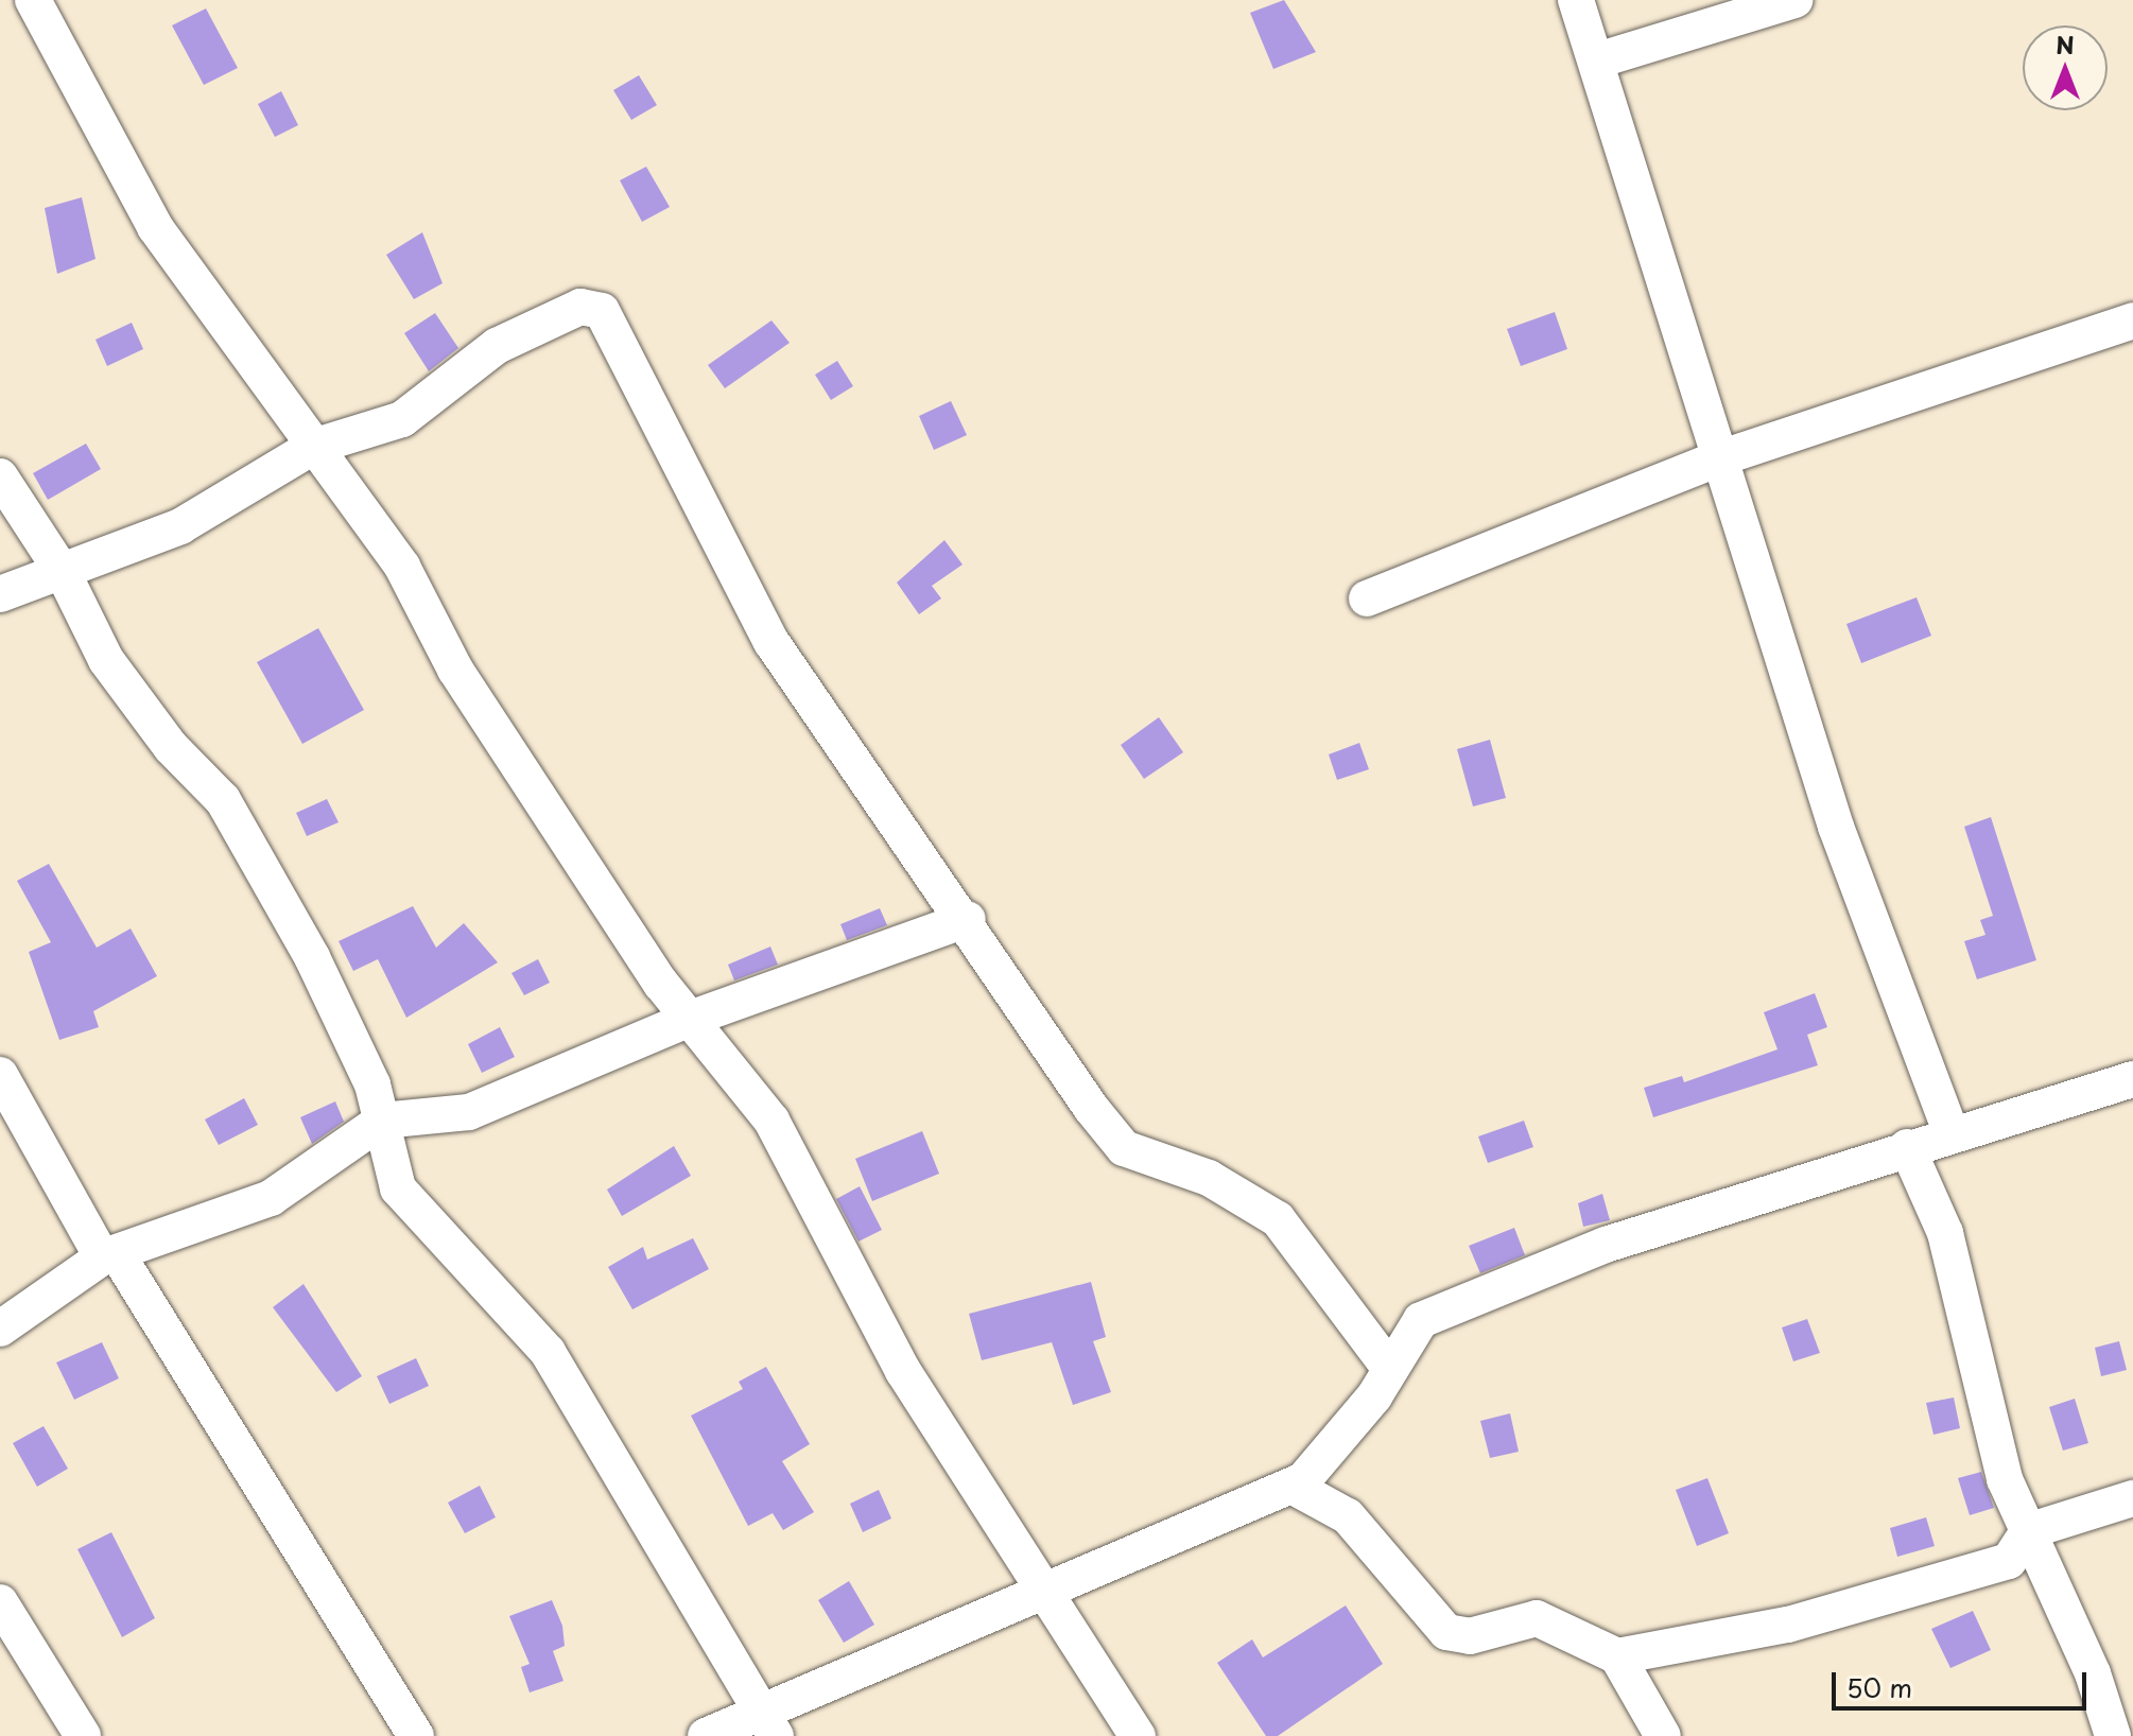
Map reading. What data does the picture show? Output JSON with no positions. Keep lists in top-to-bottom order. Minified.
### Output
{"scale_bar":"50 m","north":"top"}
